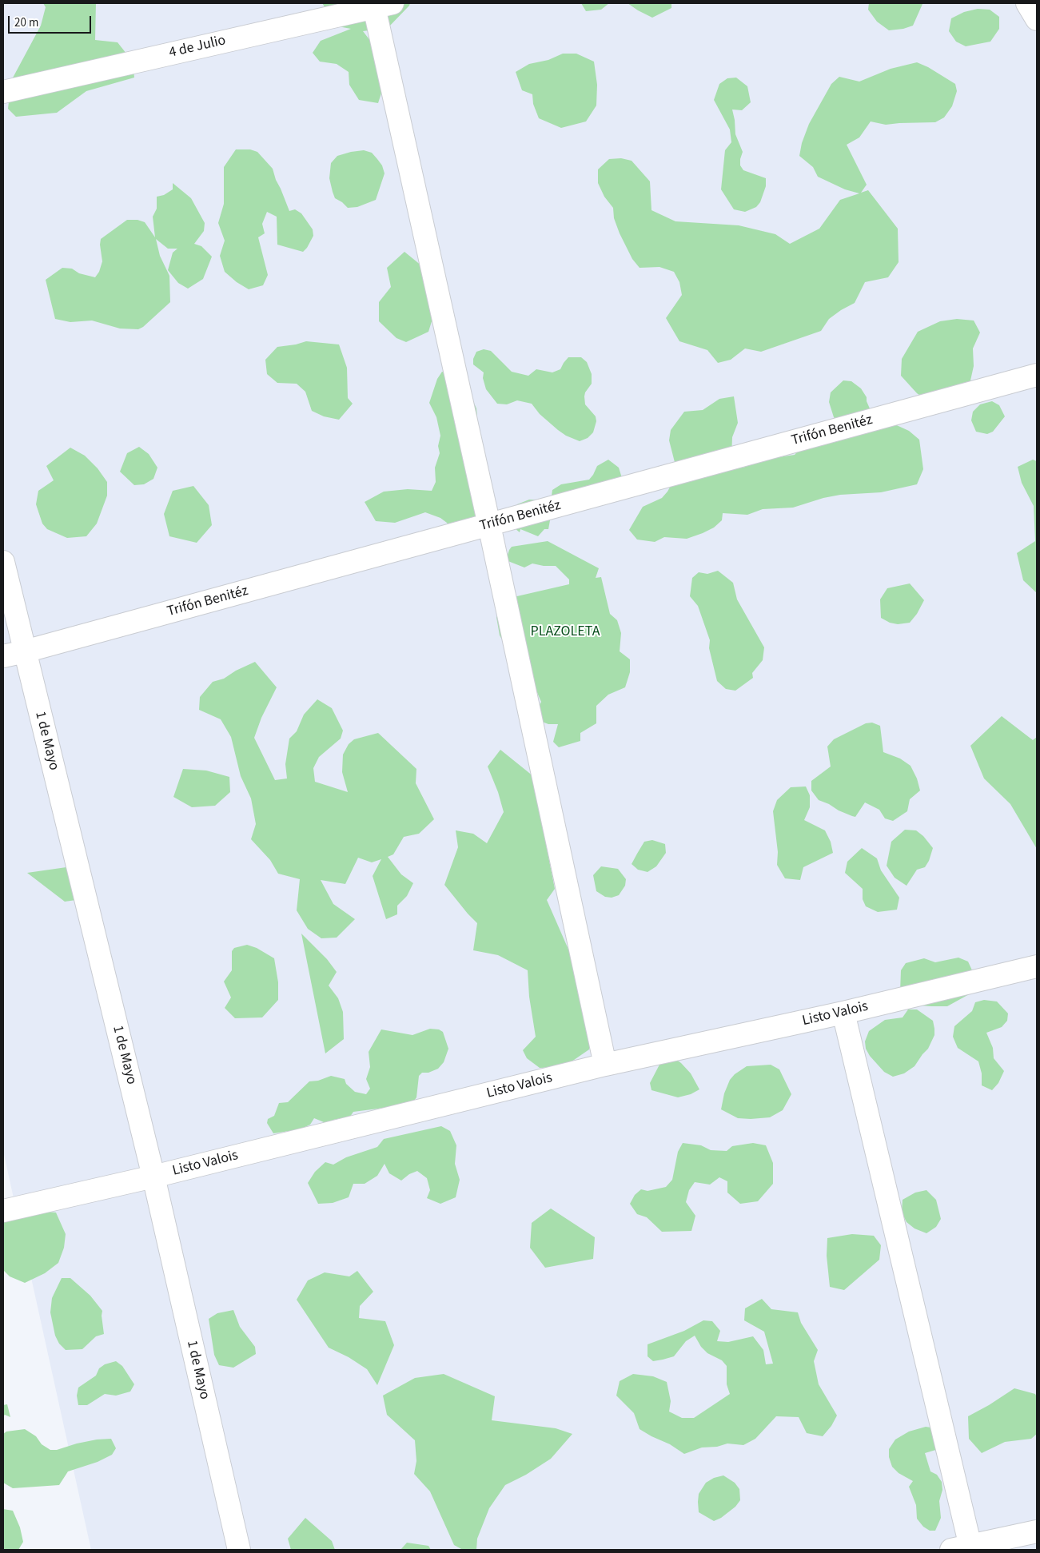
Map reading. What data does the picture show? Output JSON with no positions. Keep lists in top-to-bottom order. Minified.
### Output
{"streets":{"street":["4 de Julio","Trifón Benitéz","1 de Mayo","Listo Valois"]},"crossings":[["Trifón Benitéz","1 de Mayo"],["1 de Mayo","Listo Valois"]],"parks":["PLAZOLETA"],"scale_bar":"20 m"}
